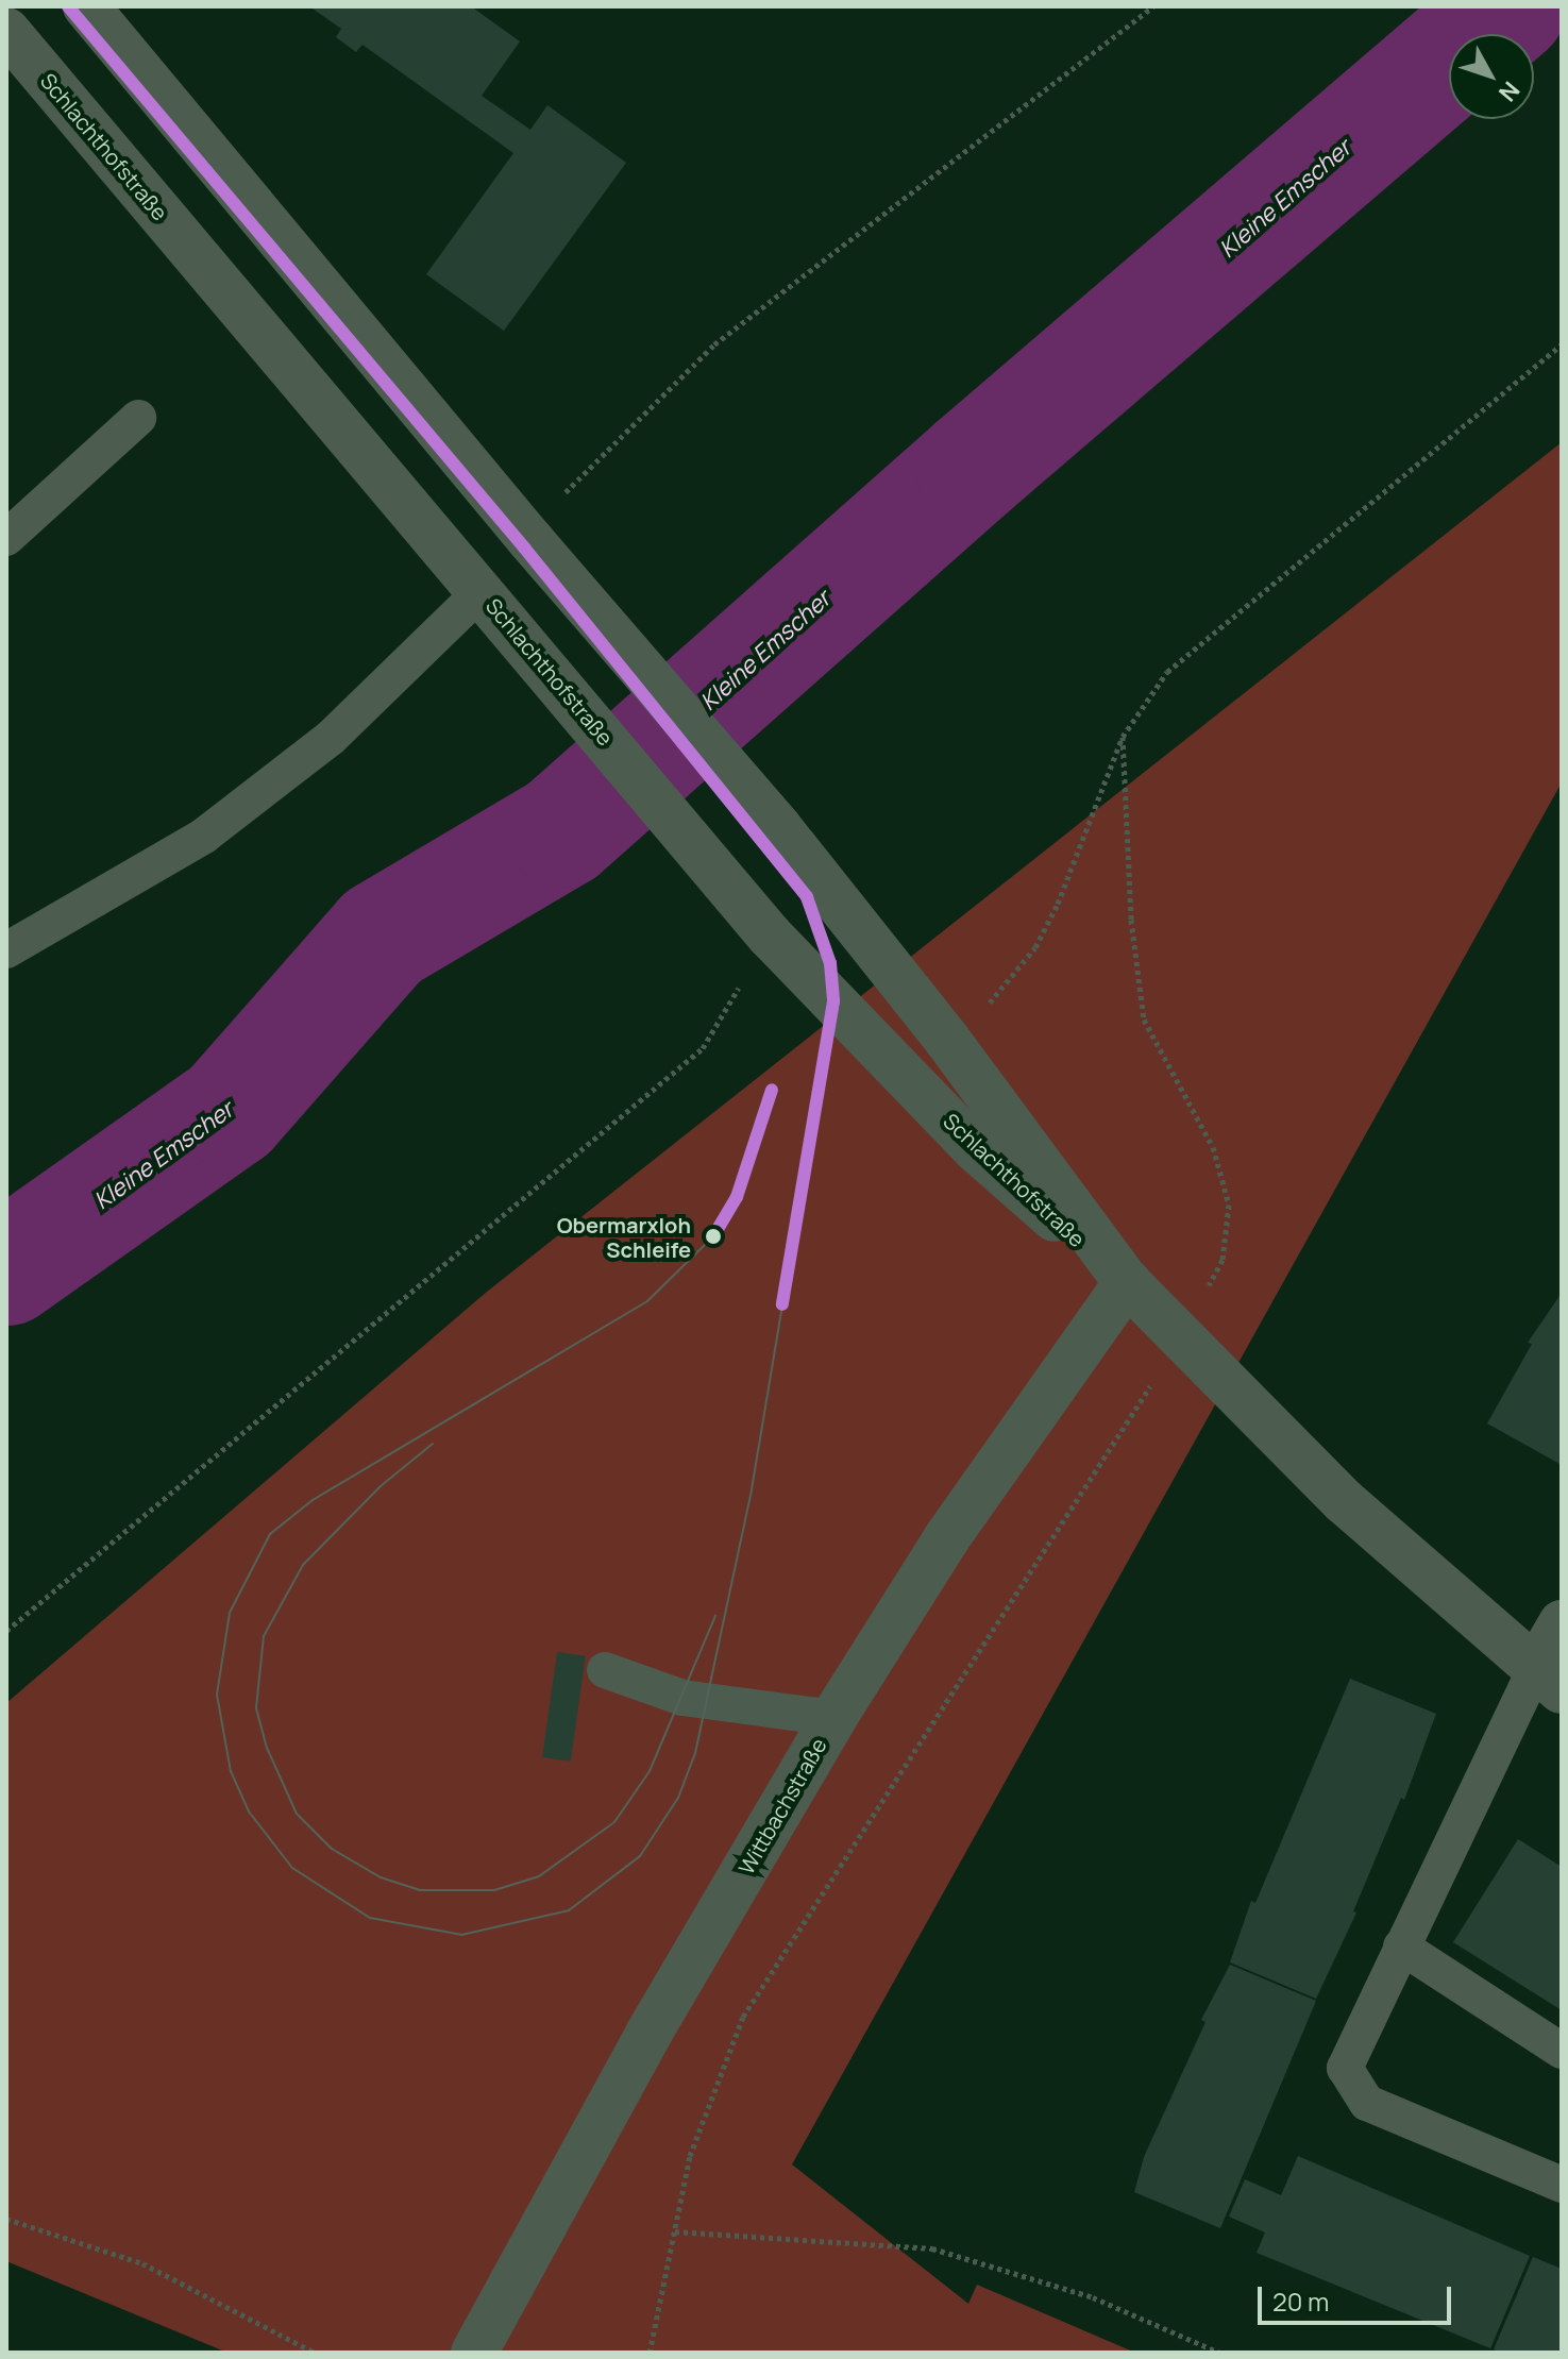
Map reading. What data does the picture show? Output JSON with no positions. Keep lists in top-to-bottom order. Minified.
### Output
{"streets":{"street":["Schlachthofstraße","Wittbachstraße"]},"crossings":[["Schlachthofstraße","Wittbachstraße"]],"water":["Kleine Emscher"],"places":["Obermarxloh Schleife"],"scale_bar":"20 m","north":"bottom right"}
